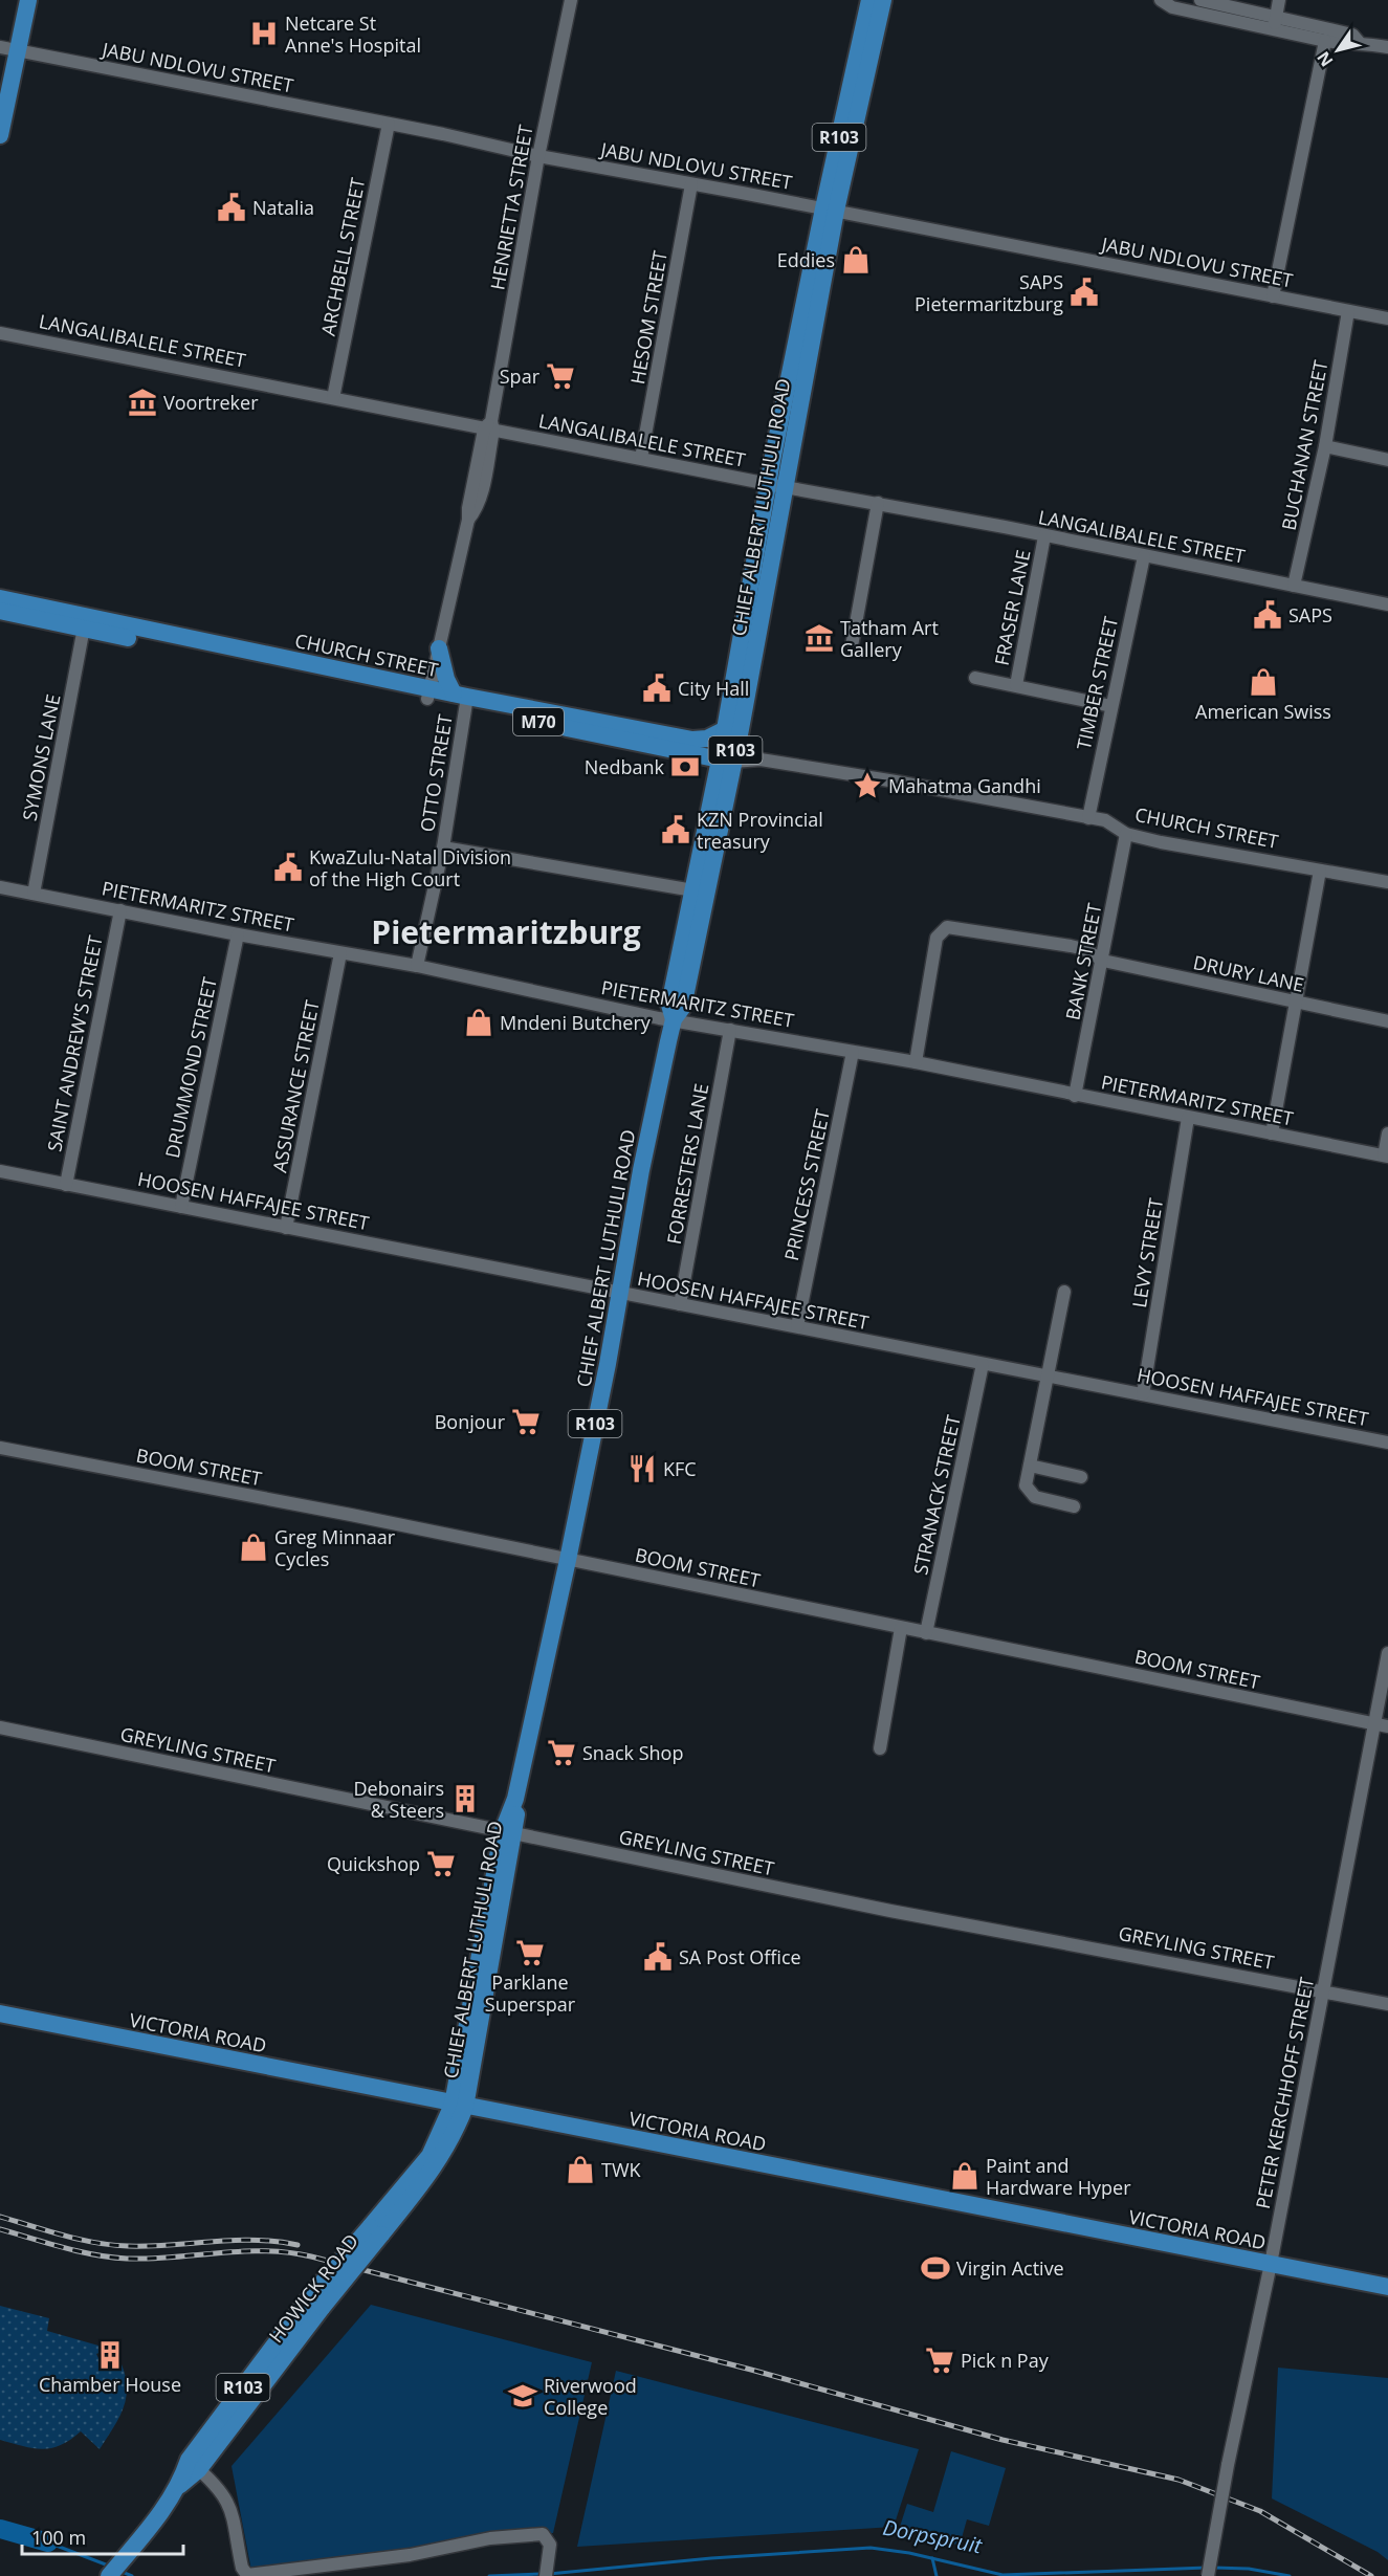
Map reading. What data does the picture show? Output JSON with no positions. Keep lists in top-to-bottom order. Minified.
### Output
{"streets":{"main road":["R103","CHIEF ALBERT LUTHULI ROAD","CHURCH STREET","M70","VICTORIA ROAD","HOWICK ROAD"],"street":["JABU NDLOVU STREET","HENRIETTA STREET","ARCHBELL STREET","HESOM STREET","LANGALIBALELE STREET","BUCHANAN STREET","FRASER LANE","TIMBER STREET","SYMONS LANE","OTTO STREET","PIETERMARITZ STREET","BANK STREET","DRURY LANE","SAINT ANDREW'S STREET","DRUMMOND STREET","ASSURANCE STREET","FORRESTERS LANE","PRINCESS STREET","HOOSEN HAFFAJEE STREET","LEVY STREET","BOOM STREET","STRANACK STREET","GREYLING STREET","PETER KERCHHOFF STREET"]},"crossings":[["JABU NDLOVU STREET","HENRIETTA STREET"],["JABU NDLOVU STREET","ARCHBELL STREET"],["JABU NDLOVU STREET","HESOM STREET"],["JABU NDLOVU STREET","BUCHANAN STREET"],["JABU NDLOVU STREET","CHIEF ALBERT LUTHULI ROAD"],["HENRIETTA STREET","LANGALIBALELE STREET"],["HENRIETTA STREET","CHURCH STREET"],["ARCHBELL STREET","LANGALIBALELE STREET"],["HESOM STREET","LANGALIBALELE STREET"],["LANGALIBALELE STREET","BUCHANAN STREET"],["LANGALIBALELE STREET","CHIEF ALBERT LUTHULI ROAD"],["LANGALIBALELE STREET","FRASER LANE"],["LANGALIBALELE STREET","TIMBER STREET"],["CHIEF ALBERT LUTHULI ROAD","CHURCH STREET"],["CHIEF ALBERT LUTHULI ROAD","PIETERMARITZ STREET"],["CHIEF ALBERT LUTHULI ROAD","HOOSEN HAFFAJEE STREET"],["CHIEF ALBERT LUTHULI ROAD","BOOM STREET"],["CHIEF ALBERT LUTHULI ROAD","GREYLING STREET"],["CHIEF ALBERT LUTHULI ROAD","VICTORIA ROAD"],["CHIEF ALBERT LUTHULI ROAD","HOWICK ROAD"],["CHURCH STREET","TIMBER STREET"],["CHURCH STREET","SYMONS LANE"],["CHURCH STREET","OTTO STREET"],["CHURCH STREET","BANK STREET"],["SYMONS LANE","PIETERMARITZ STREET"],["OTTO STREET","PIETERMARITZ STREET"],["PIETERMARITZ STREET","BANK STREET"],["PIETERMARITZ STREET","DRURY LANE"],["PIETERMARITZ STREET","SAINT ANDREW'S STREET"],["PIETERMARITZ STREET","DRUMMOND STREET"],["PIETERMARITZ STREET","ASSURANCE STREET"],["PIETERMARITZ STREET","FORRESTERS LANE"],["PIETERMARITZ STREET","PRINCESS STREET"],["PIETERMARITZ STREET","LEVY STREET"],["BANK STREET","DRURY LANE"],["SAINT ANDREW'S STREET","HOOSEN HAFFAJEE STREET"],["DRUMMOND STREET","HOOSEN HAFFAJEE STREET"],["ASSURANCE STREET","HOOSEN HAFFAJEE STREET"],["FORRESTERS LANE","HOOSEN HAFFAJEE STREET"],["PRINCESS STREET","HOOSEN HAFFAJEE STREET"],["HOOSEN HAFFAJEE STREET","LEVY STREET"],["HOOSEN HAFFAJEE STREET","STRANACK STREET"],["BOOM STREET","STRANACK STREET"],["BOOM STREET","PETER KERCHHOFF STREET"],["GREYLING STREET","PETER KERCHHOFF STREET"],["VICTORIA ROAD","PETER KERCHHOFF STREET"],["VICTORIA ROAD","HOWICK ROAD"]],"districts":["Pietermaritzburg"],"water":["Dorpspruit"],"places":{"hospital":["Netcare St Anne's Hospital"],"public building":["Natalia","SAPS Pietermaritzburg","SAPS","City Hall","KZN Provincial treasury","KwaZulu-Natal Division of the High Court","SA Post Office"],"shop":["Eddies","American Swiss","Mndeni Butchery","Greg Minnaar Cycles","TWK","Paint and Hardware Hyper"],"supermarket":["Spar","Bonjour","Snack Shop","Quickshop","Parklane Superspar","Pick n Pay"],"museum":["Voortreker","Tatham Art Gallery"],"bank":["Nedbank"],"place":["Mahatma Gandhi"],"restaurant":["KFC"],"building":["Debonairs & Steers","Chamber House"],"sports":["Virgin Active"],"school or university":["Riverwood College"]},"scale_bar":"100 m","north":"bottom left"}
